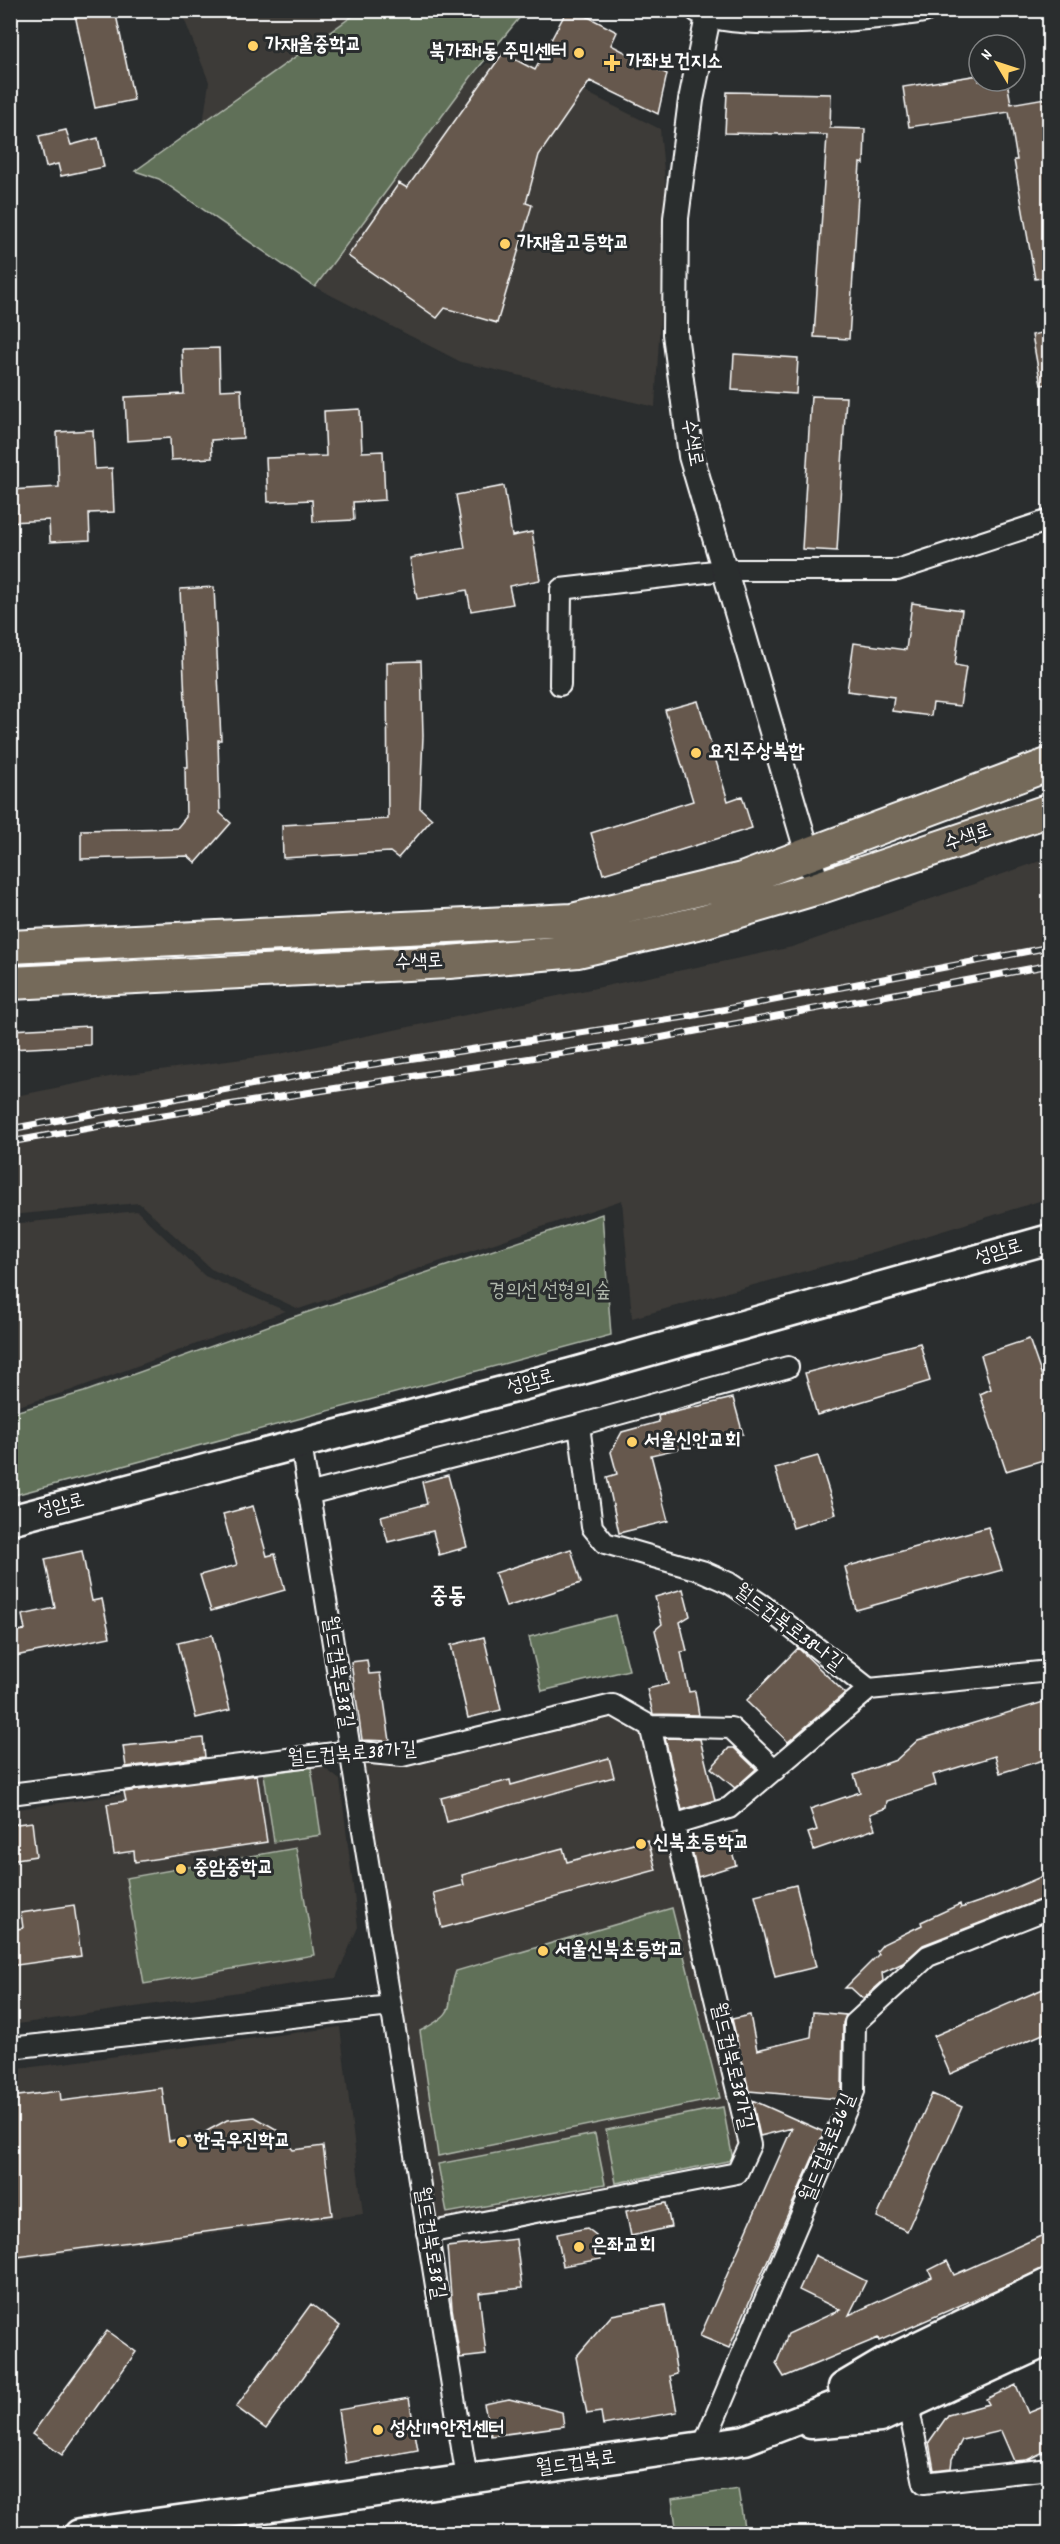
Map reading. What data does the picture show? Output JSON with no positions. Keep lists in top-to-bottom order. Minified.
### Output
{"streets":{"main road":["수색로","성암로","월드컵북로"],"street":["월드컵북로38나길","월드컵북로38길","월드컵북로38가길","월드컵북로36길"]},"crossings":[["성암로","월드컵북로38길"],["월드컵북로38길","월드컵북로38가길"],["월드컵북로38길","월드컵북로"],["월드컵북로36길","월드컵북로"]],"districts":["중동"],"parks":["경의선 선형의 숲"],"places":{"other":["가재울중학교","북가좌1동 주민센터","가재울고등학교","요진주상복합","서울신안교회","신북초등학교","중암중학교","서울신북초등학교","한국우진학교","은좌교회","성산119안전센터"],"health":["가좌보건지소"]},"north":"top left"}
